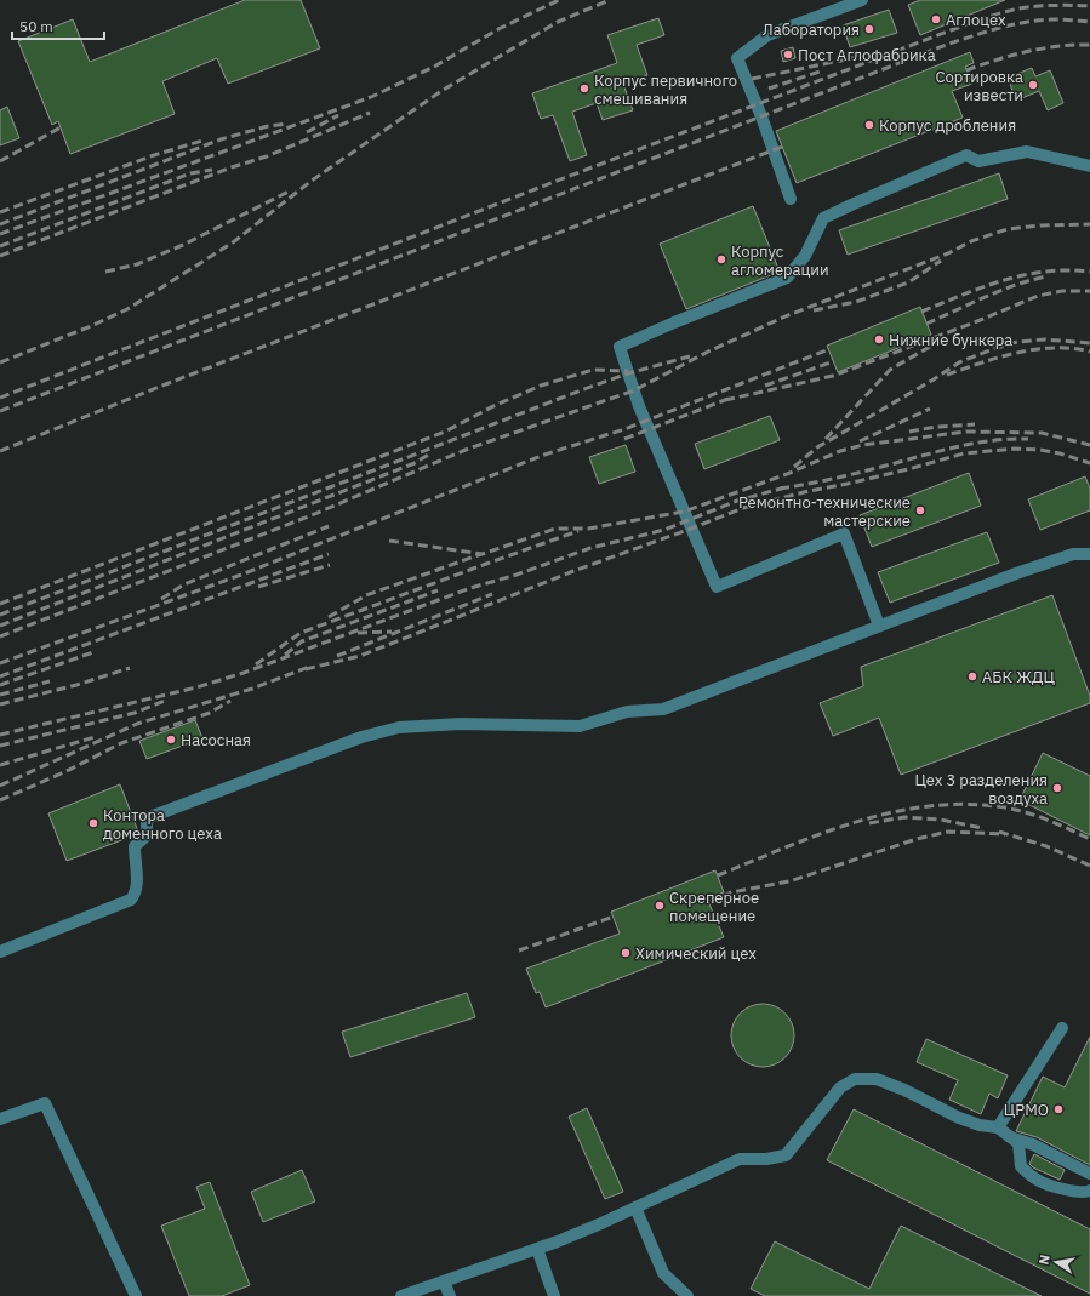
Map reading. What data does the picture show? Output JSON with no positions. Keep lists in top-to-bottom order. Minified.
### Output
{"places":["Аглоцех","Лаборатория","Пост Аглофабрика","Сортировка извести","Корпус первичного смешивания","Корпус дробления","Корпус агломерации","Нижние бункера","Ремонтно-технические мастерские","АБК ЖДЦ","Насосная","Цех 3 разделения воздуха","Контора доменного цеха","Скреперное помещение","Химический цех","ЦРМО"],"scale_bar":"50 m","north":"left"}
